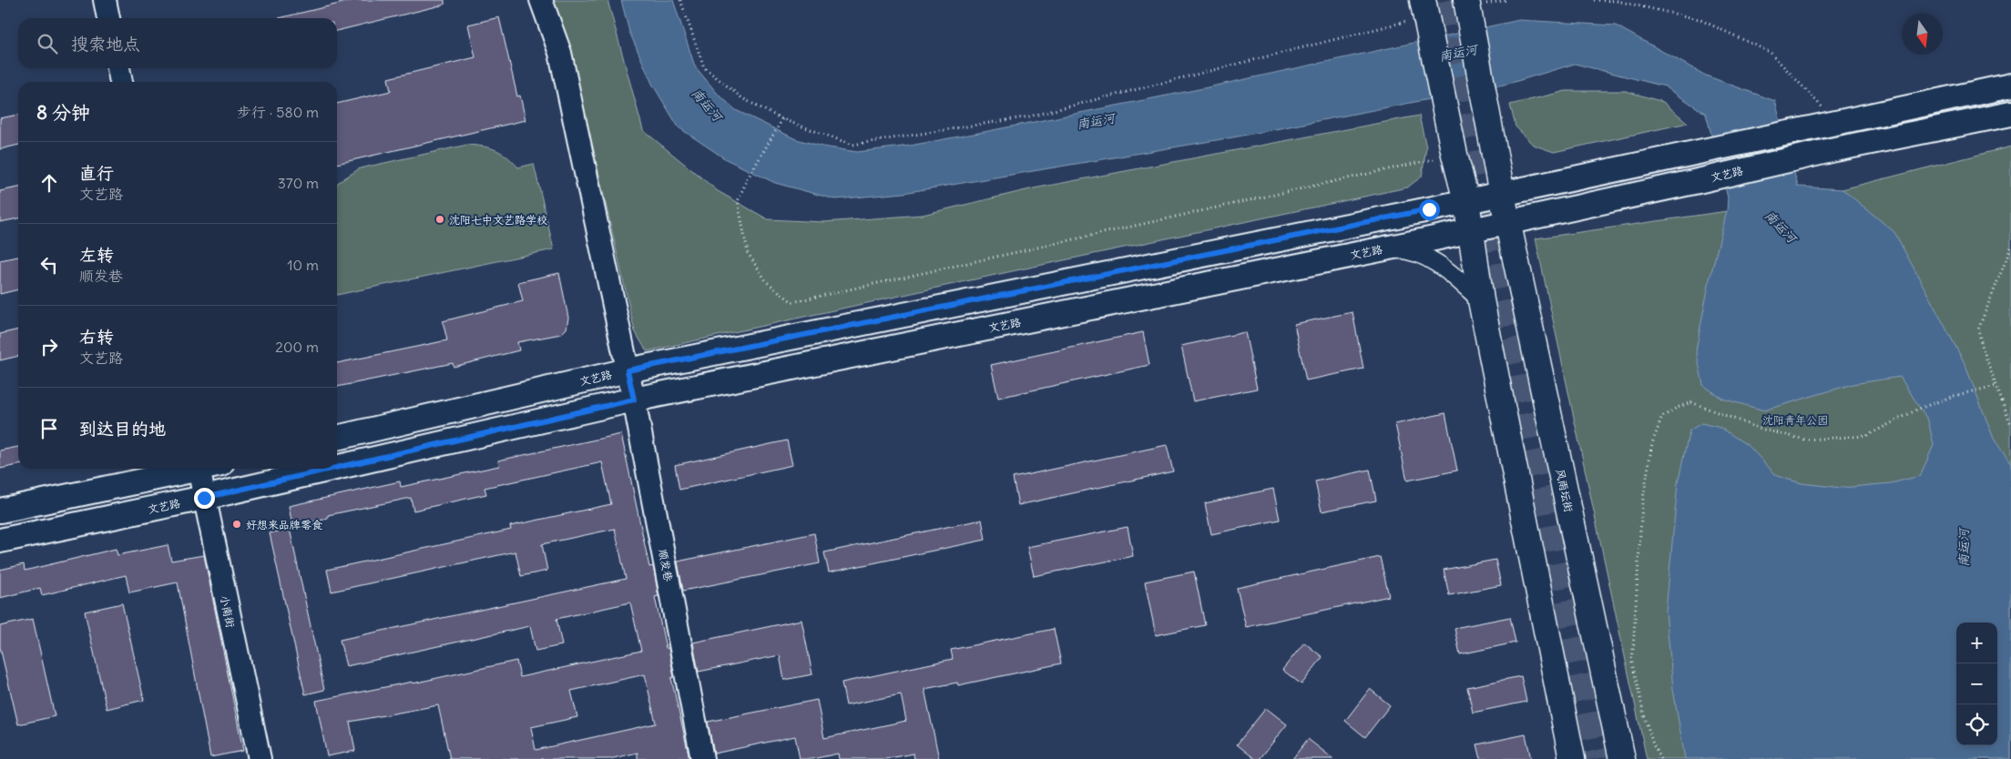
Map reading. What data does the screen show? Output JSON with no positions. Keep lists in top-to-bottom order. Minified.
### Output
{"streets":{"main road":["文艺路","风雨坛街"],"street":["顺发巷","小南街"]},"crossings":[["文艺路","风雨坛街"],["文艺路","顺发巷"],["文艺路","小南街"]],"water":["南运河"],"parks":["沈阳青年公园"],"places":["沈阳七中文艺路学校","好想来品牌零食"],"north":"bottom","page":{"search":"搜索地点","heading":["8 分钟","步行 · 580 m"],"list":[["直行","文艺路","370 m"],["左转","顺发巷","10 m"],["右转","文艺路","200 m"],"到达目的地"],"map_buttons":["+","−"]}}
